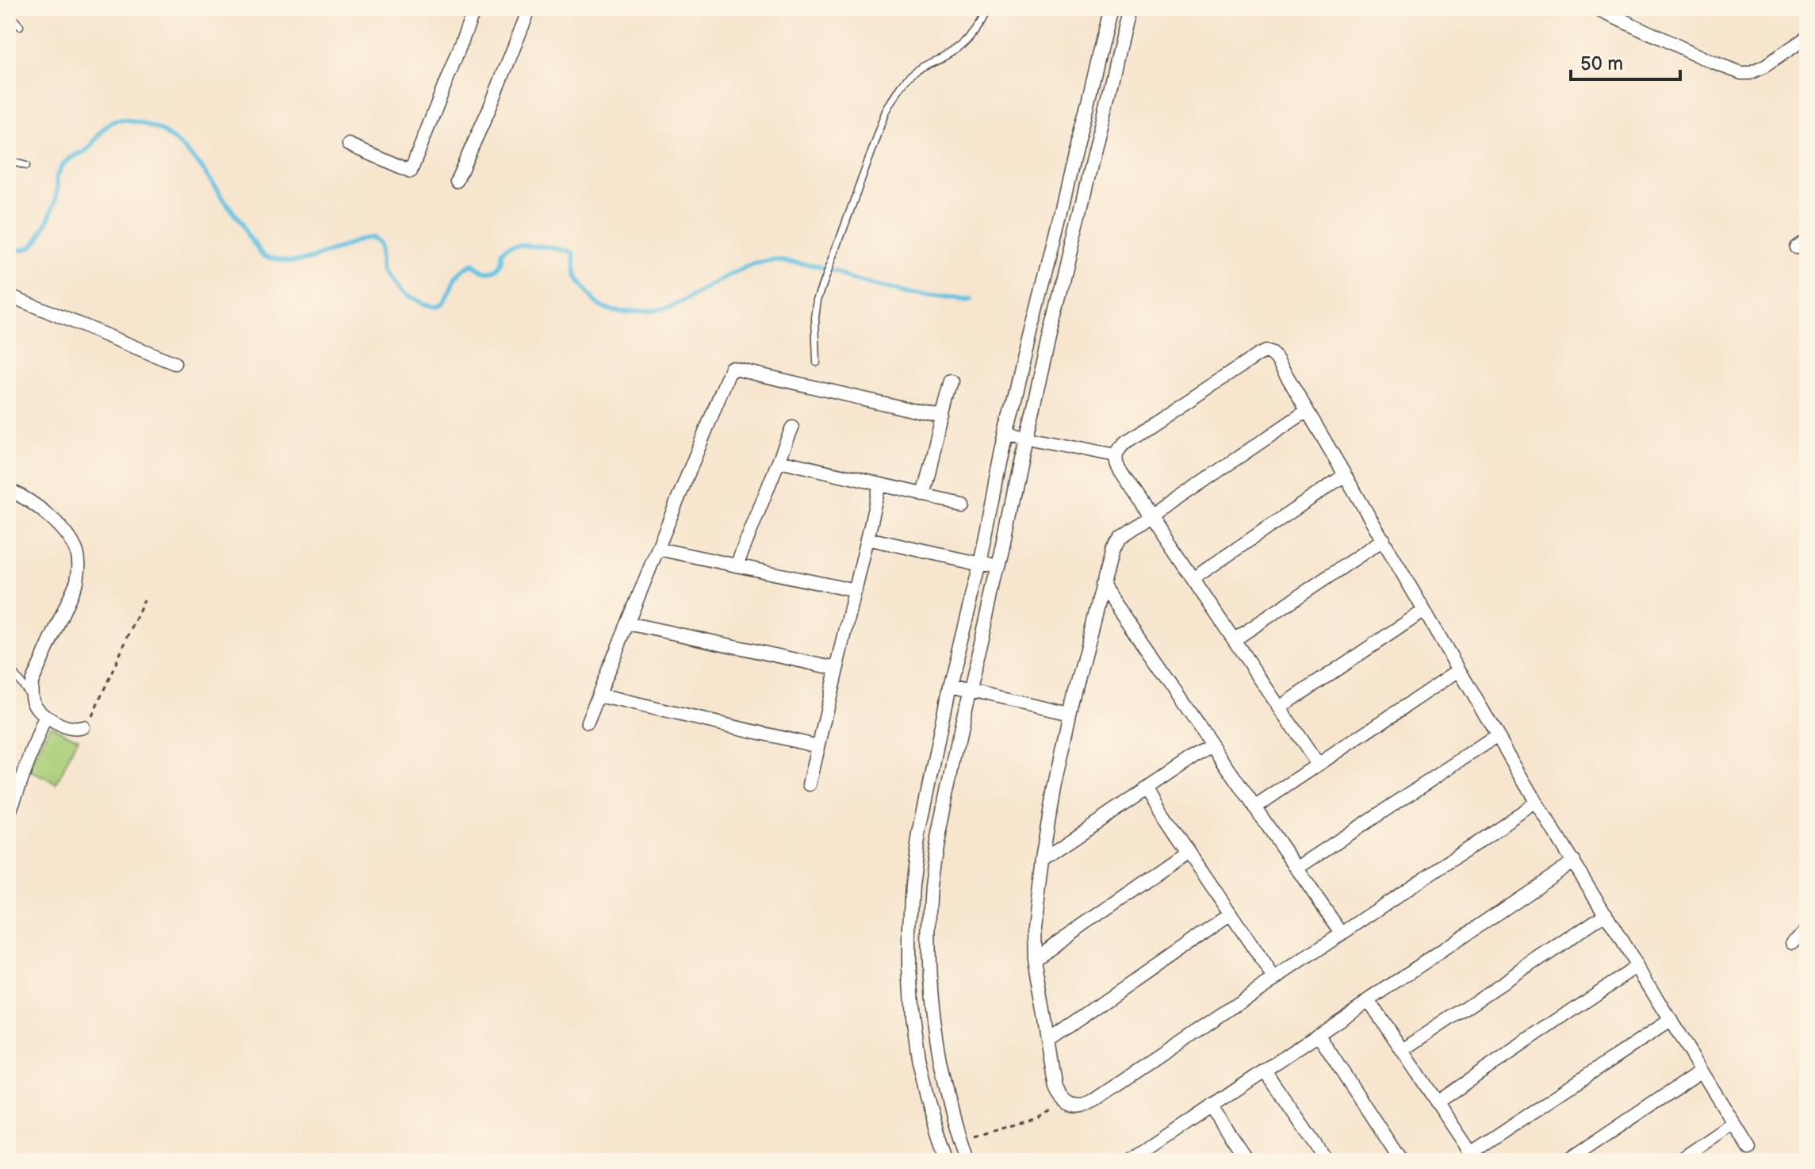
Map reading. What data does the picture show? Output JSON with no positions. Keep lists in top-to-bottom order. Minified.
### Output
{"scale_bar":"50 m"}
